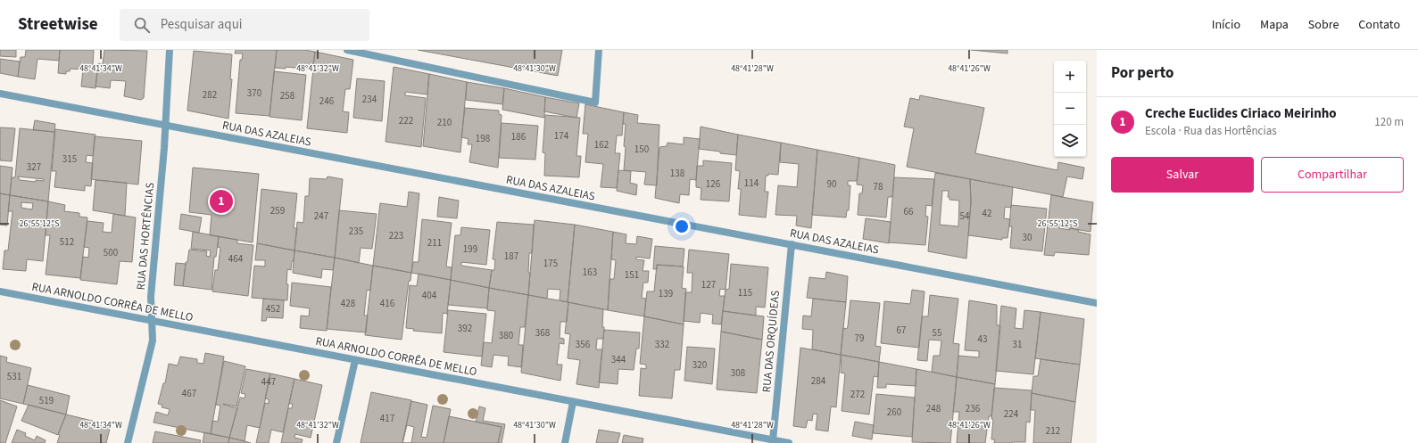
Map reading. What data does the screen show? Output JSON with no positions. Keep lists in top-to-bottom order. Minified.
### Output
{"streets":{"street":["RUA DAS AZALEIAS","RUA DAS HORTÊNCIAS","RUA ARNOLDO CORRÊA DE MELLO","RUA DAS ORQUÍDEAS"]},"crossings":[["RUA DAS AZALEIAS","RUA DAS HORTÊNCIAS"],["RUA DAS AZALEIAS","RUA DAS ORQUÍDEAS"],["RUA DAS HORTÊNCIAS","RUA ARNOLDO CORRÊA DE MELLO"],["RUA ARNOLDO CORRÊA DE MELLO","RUA DAS ORQUÍDEAS"]],"house_numbers":["370","282","258","234","246","222","210","174","186","198","162","150","315","327","138","114","126","90","78","259","66","42","247","54","235","223","30","512","211","199","500","187","464","175","163","151","127","115","139","404","428","416","452","392","67","368","55","380","79","43","356","332","31","344","320","308","531","284","447","467","272","519","248","236","260","224","417","212"],"page":{"header":"Streetwise","search":"Pesquisar aqui","nav":["Início","Mapa","Sobre","Contato"],"heading":"Por perto","map_buttons":["+","−"],"list":[{"mark":"1","name":"Creche Euclides Ciriaco Meirinho","note":"Escola · Rua das Hortências","value":"120 m"}],"buttons":["Salvar","Compartilhar"],"pins":"1"},"coordinates":["48°41'34\"W","48°41'32\"W","48°41'30\"W","48°41'28\"W","48°41'26\"W","26°55'12\"S"]}
